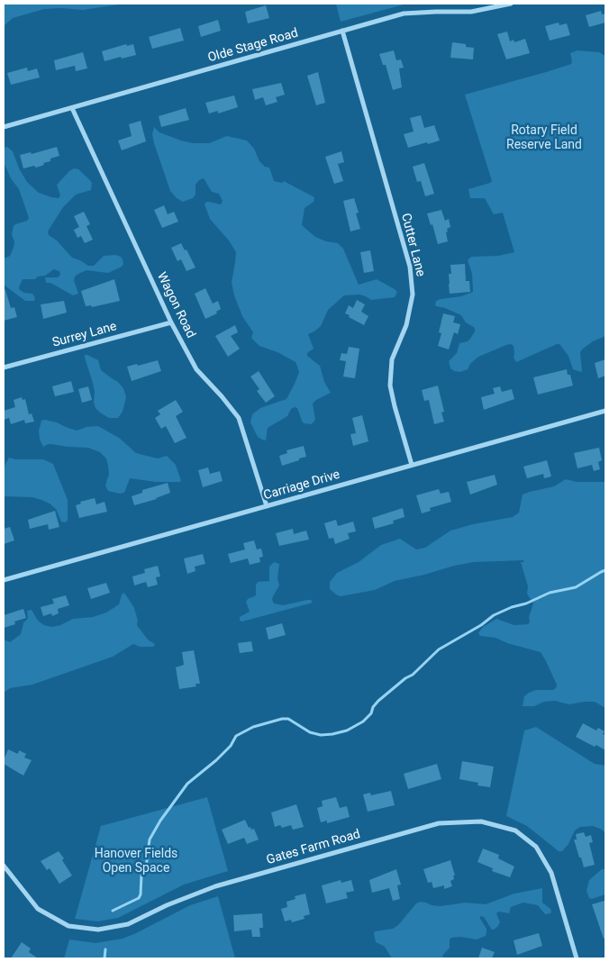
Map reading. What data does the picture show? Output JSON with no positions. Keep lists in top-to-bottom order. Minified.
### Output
{"streets":{"street":["Olde Stage Road","Cutter Lane","Wagon Road","Surrey Lane","Carriage Drive","Gates Farm Road"]},"crossings":[["Olde Stage Road","Cutter Lane"],["Olde Stage Road","Wagon Road"],["Cutter Lane","Carriage Drive"],["Wagon Road","Surrey Lane"],["Wagon Road","Carriage Drive"]],"parks":["Rotary Field Reserve Land","Hanover Fields Open Space"]}
